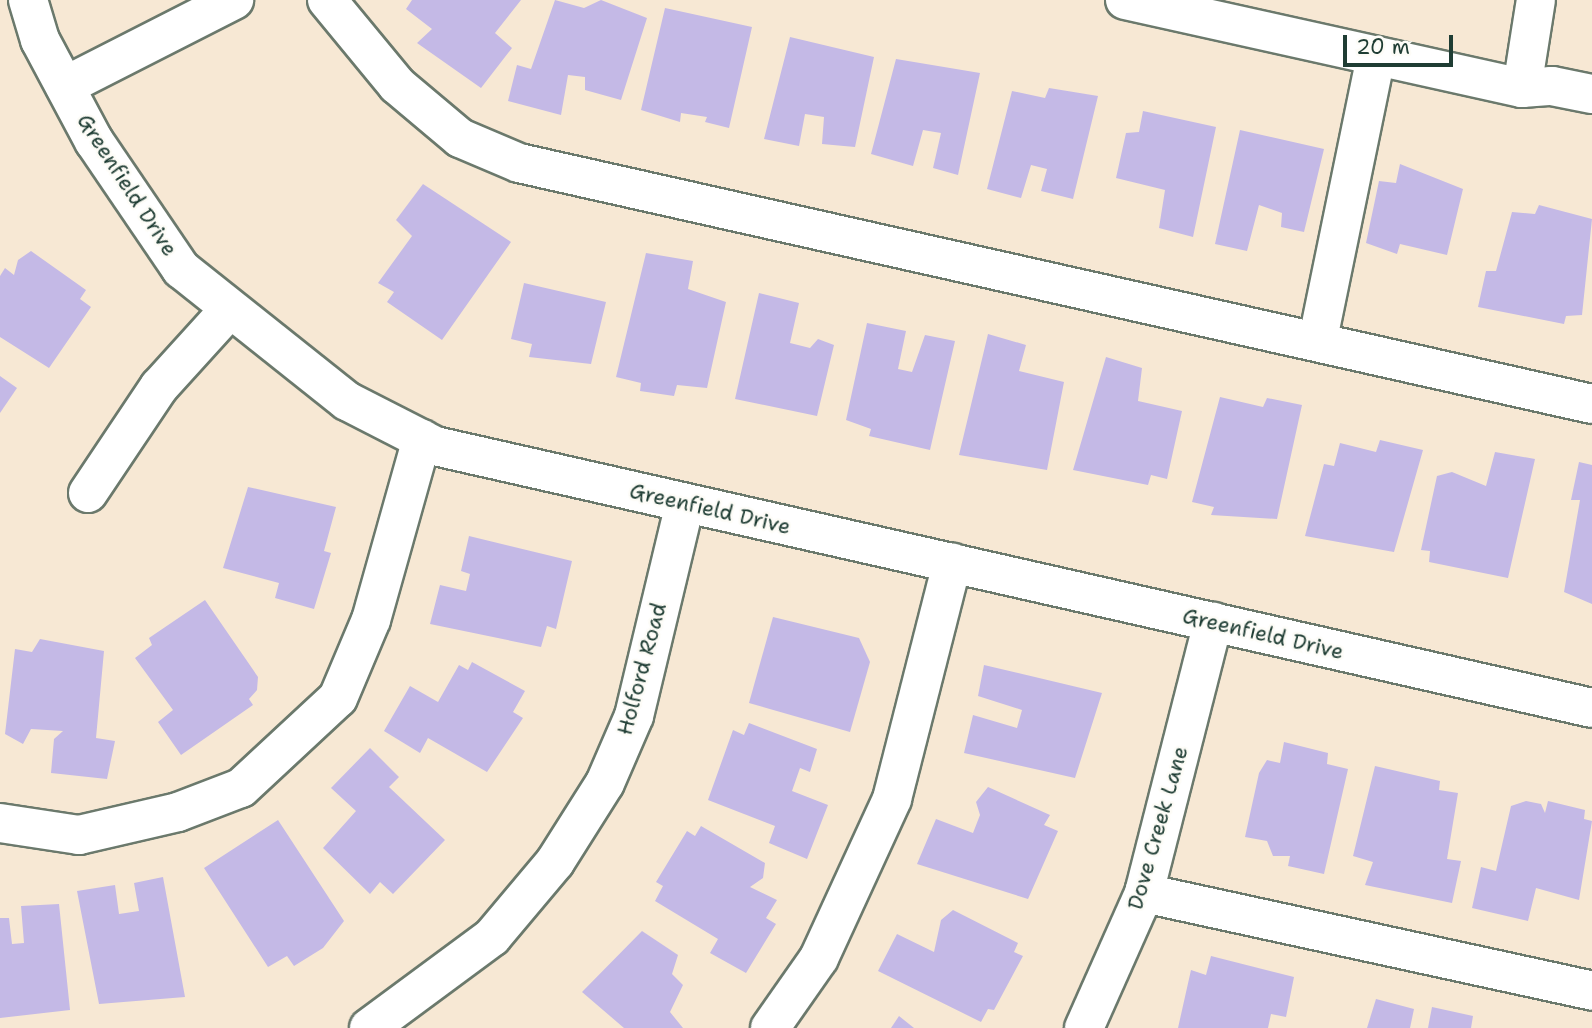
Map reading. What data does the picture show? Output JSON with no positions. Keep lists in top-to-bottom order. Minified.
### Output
{"streets":{"street":["Greenfield Drive","Holford Road","Dove Creek Lane"]},"crossings":[["Greenfield Drive","Holford Road"],["Greenfield Drive","Dove Creek Lane"]],"scale_bar":"20 m"}
